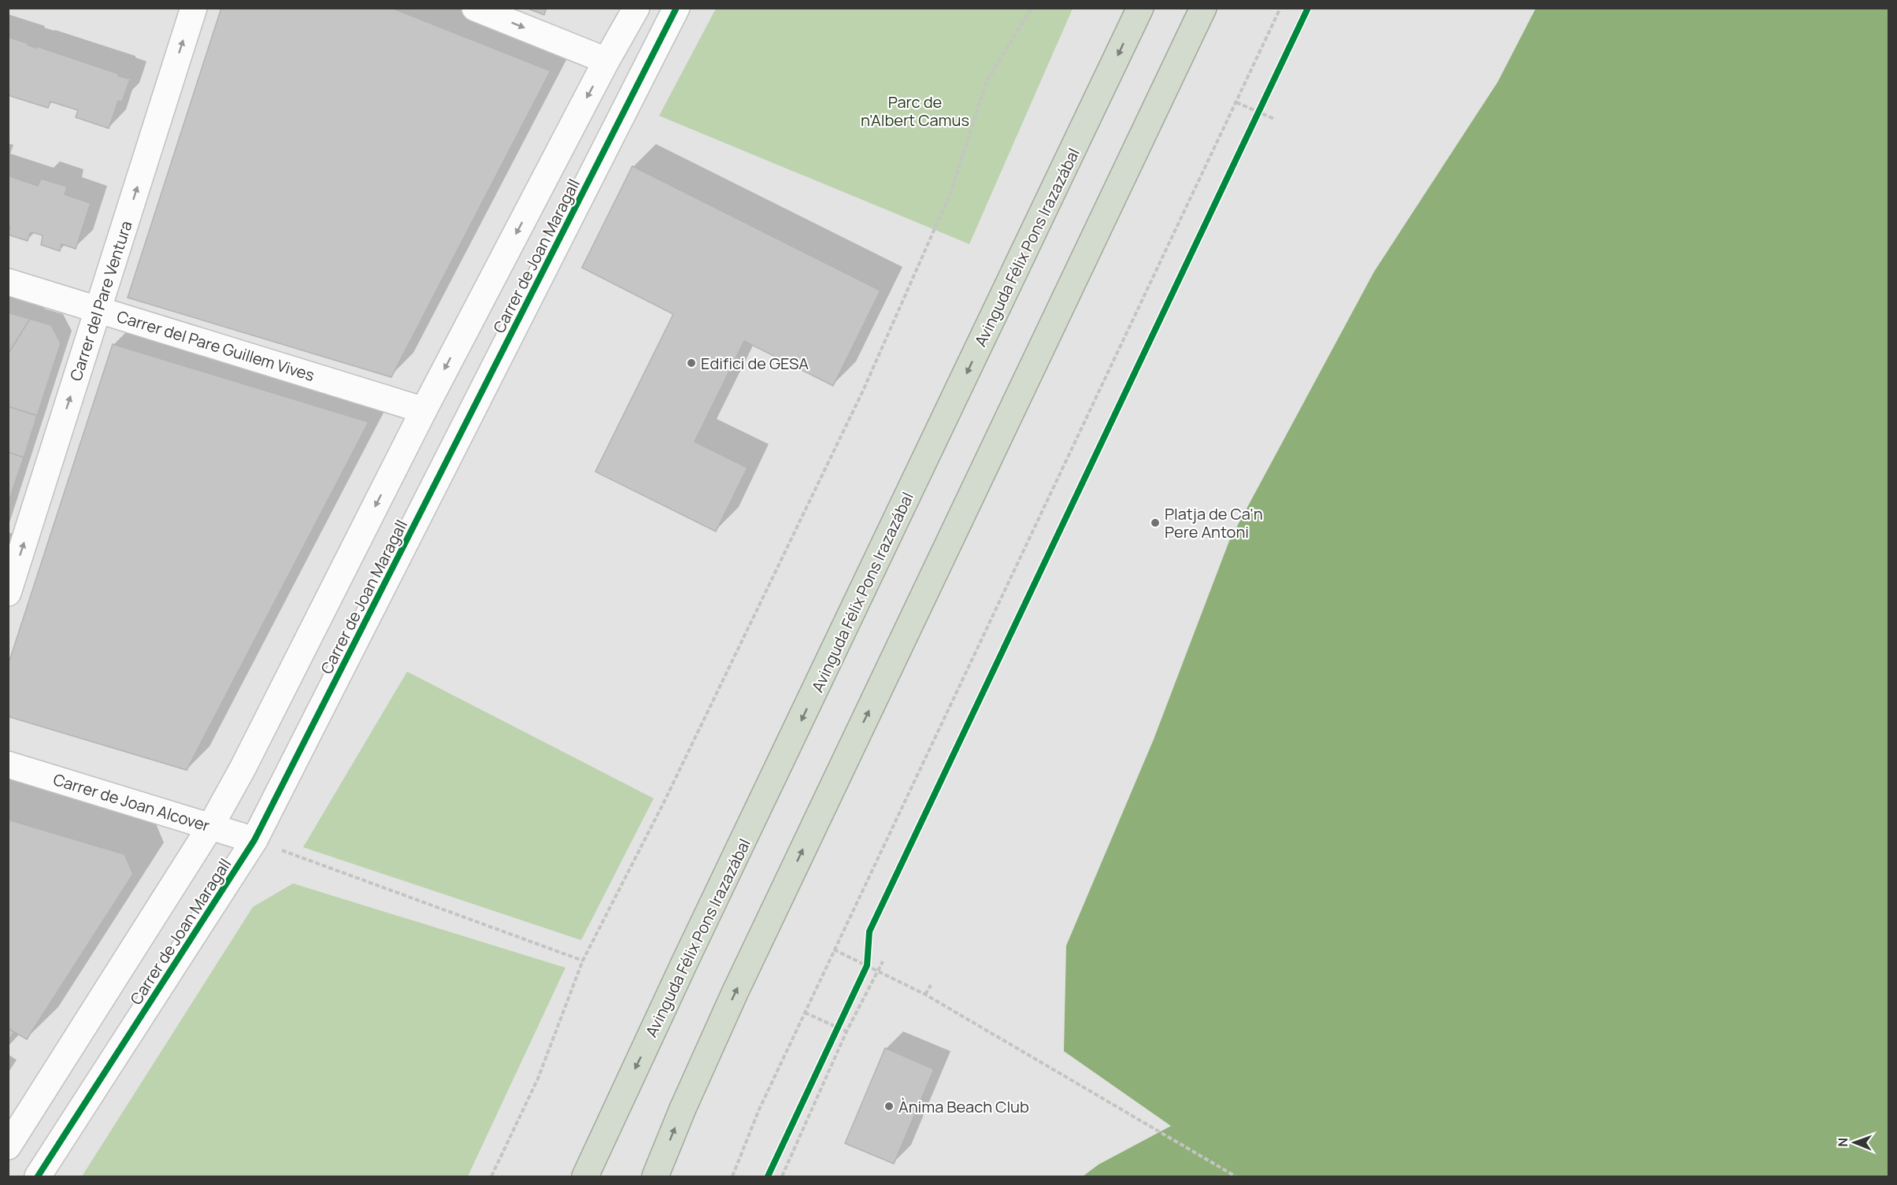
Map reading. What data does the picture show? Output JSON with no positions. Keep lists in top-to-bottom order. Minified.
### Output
{"streets":{"highway":["Avinguda Félix Pons Irazazábal"],"street":["Carrer de Joan Maragall","Carrer del Pare Ventura","Carrer del Pare Guillem Vives","Carrer de Joan Alcover"]},"crossings":[["Carrer de Joan Maragall","Carrer del Pare Guillem Vives"],["Carrer de Joan Maragall","Carrer de Joan Alcover"],["Carrer del Pare Ventura","Carrer del Pare Guillem Vives"]],"one_way":["Carrer del Pare Ventura"],"parks":["Parc de n'Albert Camus"],"places":["Edifici de GESA","Platja de Ca'n Pere Antoni","Ànima Beach Club"],"north":"left"}
